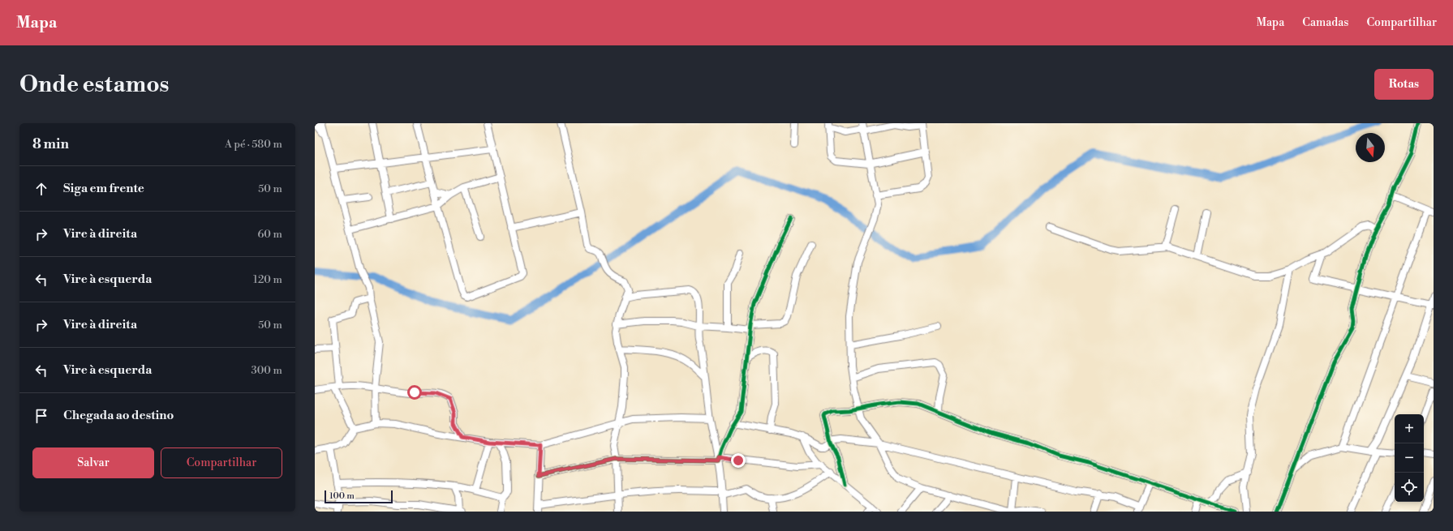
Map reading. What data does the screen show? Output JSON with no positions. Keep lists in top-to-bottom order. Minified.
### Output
{"scale_bar":"100 m","north":"bottom","page":{"header":"Mapa","nav":["Mapa","Camadas","Compartilhar"],"buttons":["Rotas",["Salvar","Compartilhar"]],"title":"Onde estamos","heading":["8 min","A pé · 580 m"],"list":[["Siga em frente","50 m"],["Vire à direita","60 m"],["Vire à esquerda","120 m"],["Vire à direita","50 m"],["Vire à esquerda","300 m"],"Chegada ao destino"],"map_buttons":["+","−"],"scale":"100 m"}}
